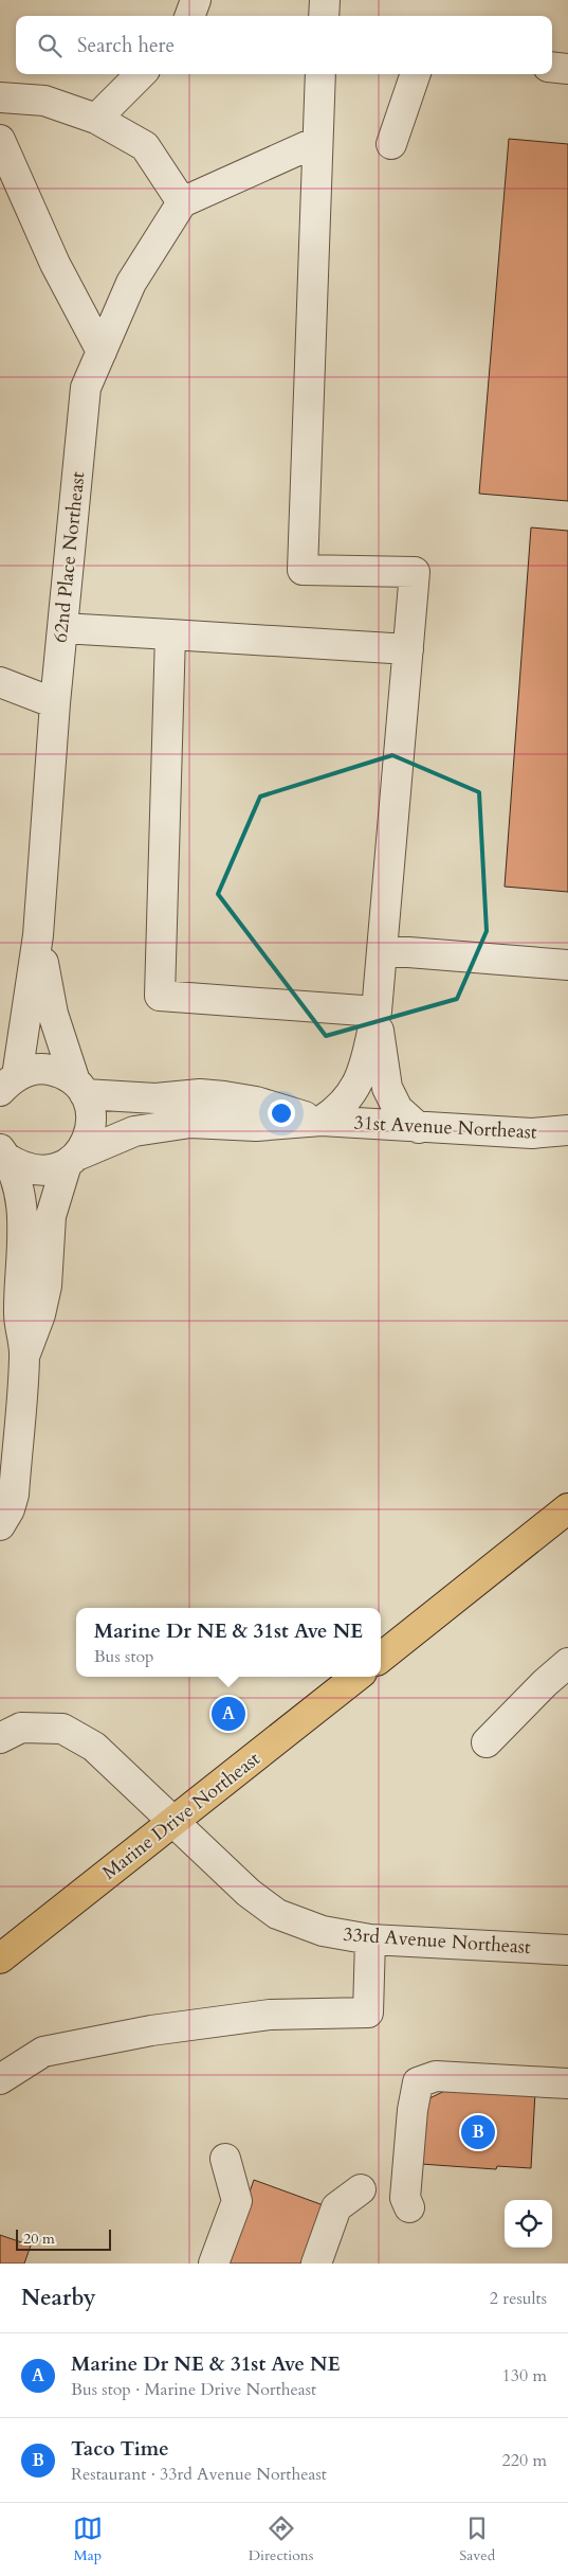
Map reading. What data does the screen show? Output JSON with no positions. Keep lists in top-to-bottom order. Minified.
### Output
{"streets":{"main road":["Marine Drive Northeast"],"street":["62nd Place Northeast","31st Avenue Northeast","33rd Avenue Northeast"]},"crossings":[["62nd Place Northeast","31st Avenue Northeast"],["Marine Drive Northeast","33rd Avenue Northeast"]],"scale_bar":"20 m","page":{"search":"Search here","popup":["Marine Dr NE & 31st Ave NE","Bus stop"],"pins":["A","B"],"scale":"20 m","heading":["Nearby","2 results"],"list":[{"mark":"A","name":"Marine Dr NE & 31st Ave NE","note":"Bus stop · Marine Drive Northeast","value":"130 m"},{"mark":"B","name":"Taco Time","note":"Restaurant · 33rd Avenue Northeast","value":"220 m"}],"nav":["Map","Directions","Saved"]}}
